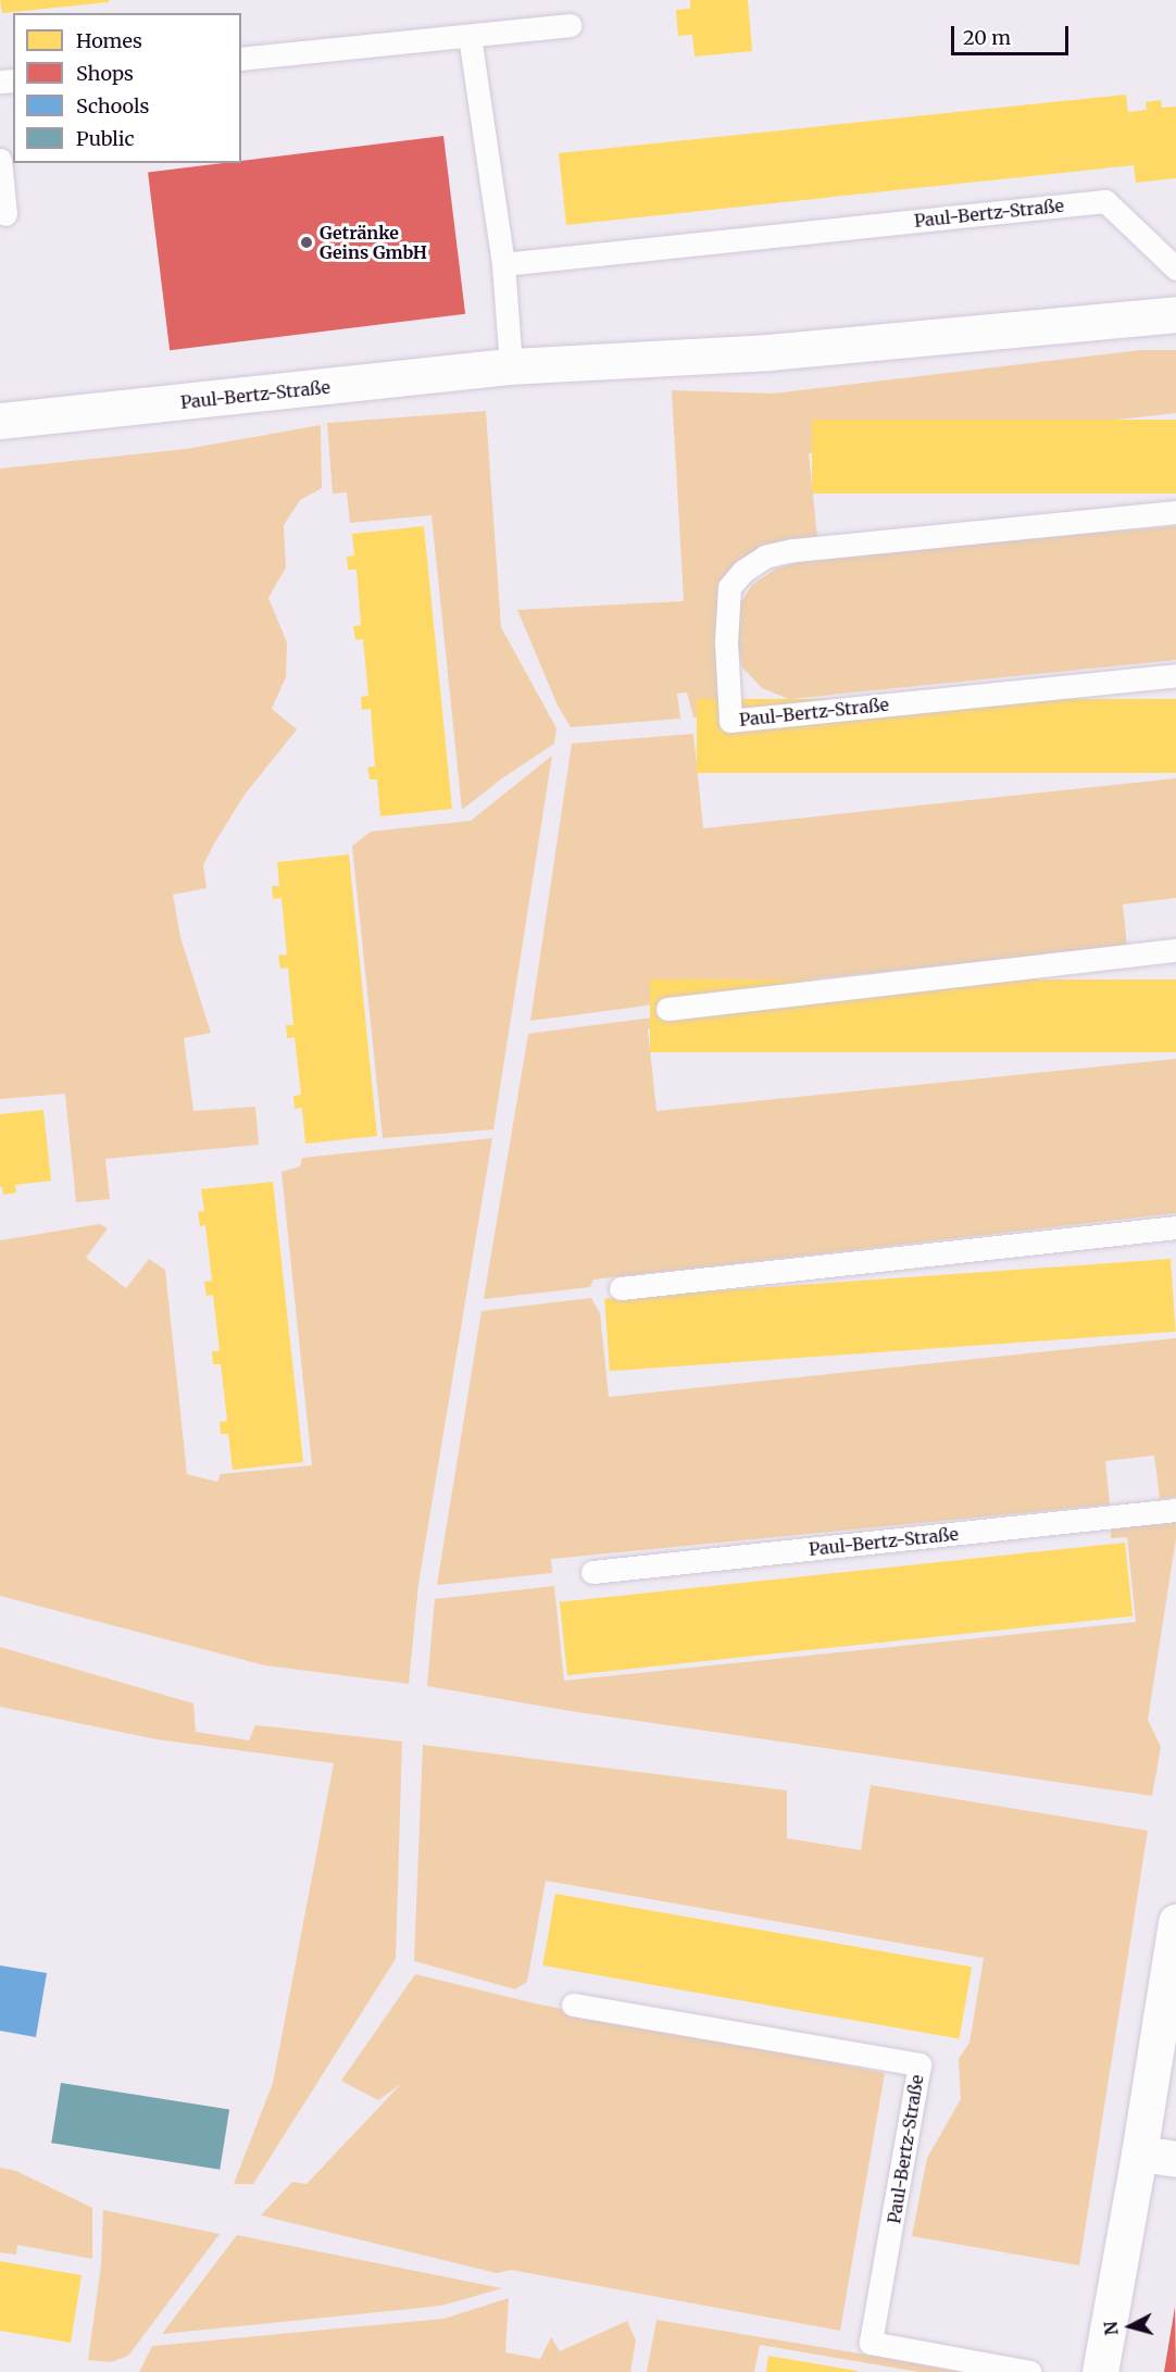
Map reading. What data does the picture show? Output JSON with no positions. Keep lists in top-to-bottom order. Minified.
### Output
{"streets":{"street":["Paul-Bertz-Straße"]},"places":["Getränke Geins GmbH"],"legend":["Homes","Shops","Schools","Public"],"scale_bar":"20 m","north":"left"}
